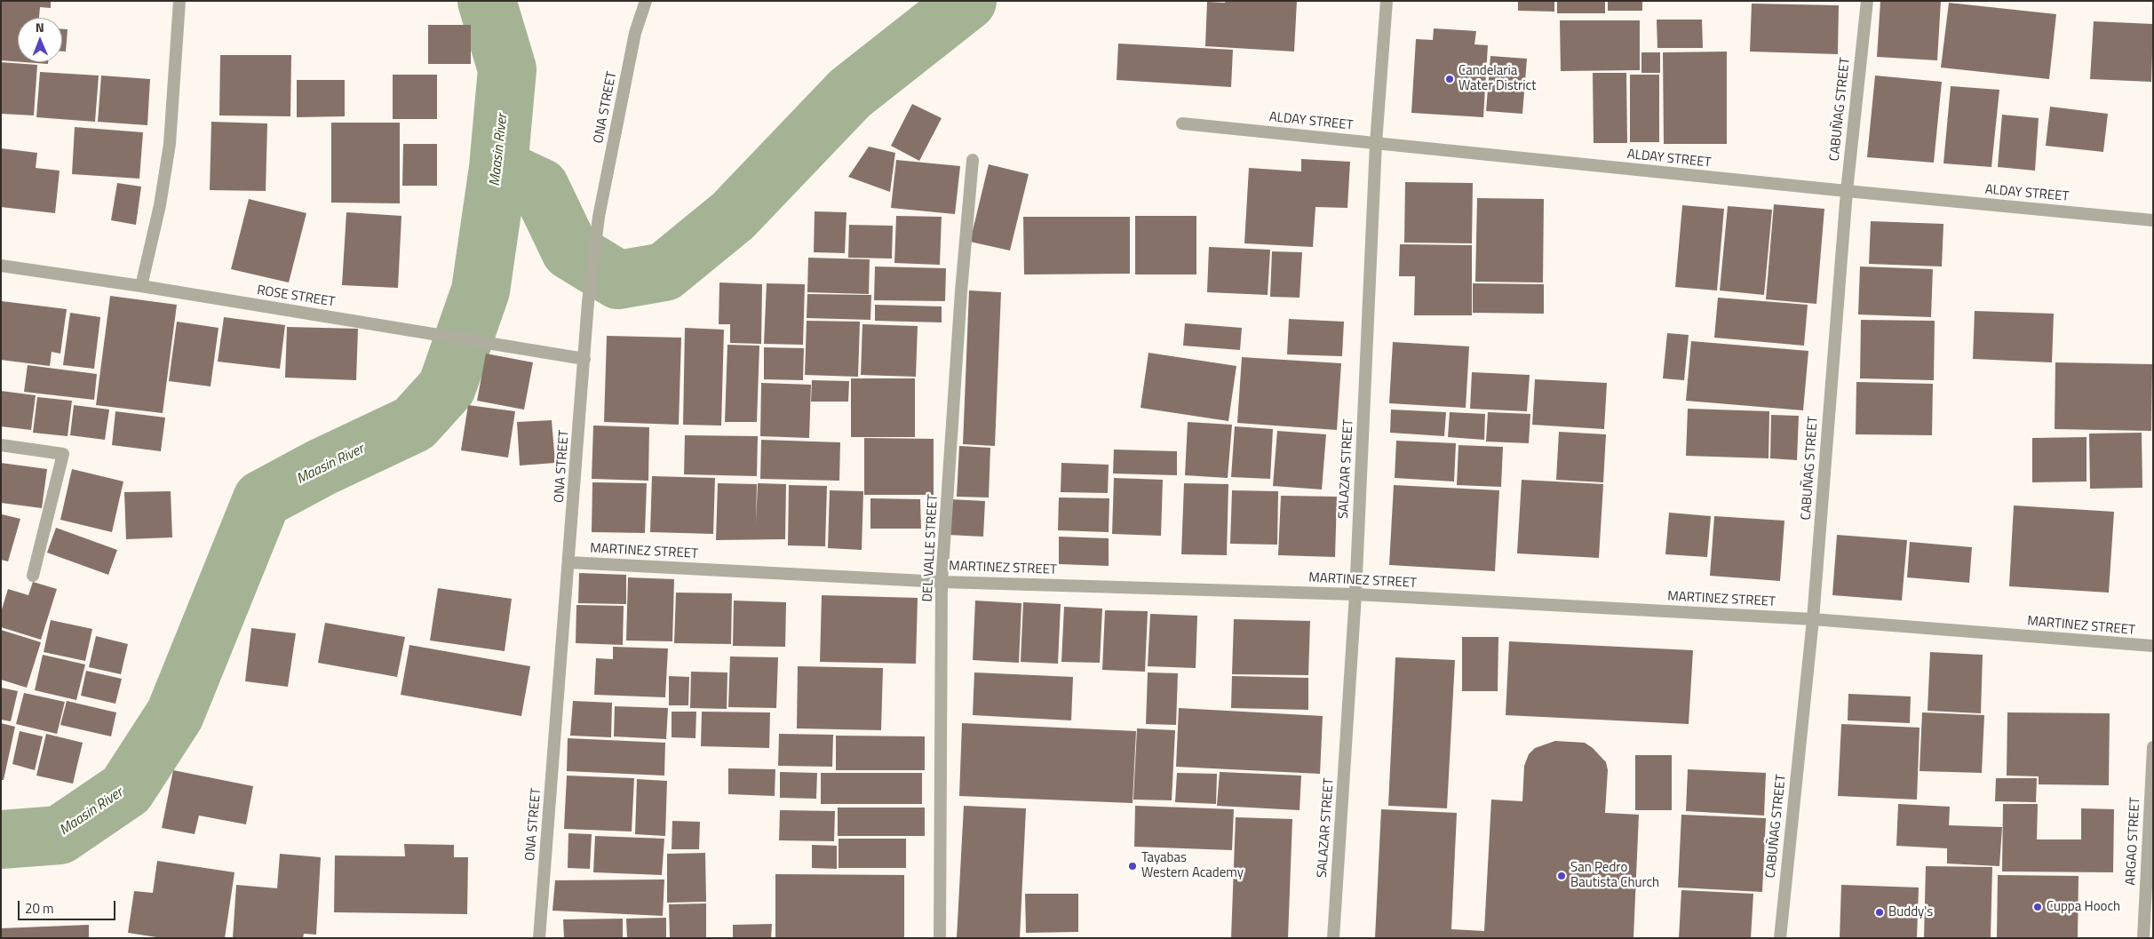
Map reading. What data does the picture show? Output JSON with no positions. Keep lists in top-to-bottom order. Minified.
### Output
{"streets":{"street":["ONA STREET","CABUÑAG STREET","ALDAY STREET","ROSE STREET","SALAZAR STREET","DEL VALLE STREET","MARTINEZ STREET","ARGAO STREET"]},"crossings":[["ONA STREET","ROSE STREET"],["ONA STREET","MARTINEZ STREET"],["CABUÑAG STREET","ALDAY STREET"],["CABUÑAG STREET","MARTINEZ STREET"],["ALDAY STREET","SALAZAR STREET"],["SALAZAR STREET","MARTINEZ STREET"],["DEL VALLE STREET","MARTINEZ STREET"]],"water":["Maasin River"],"places":["Candelaria Water District","Tayabas Western Academy","San Pedro Bautista Church","Cuppa Hooch","Buddy's"],"scale_bar":"20 m","north":"top"}
